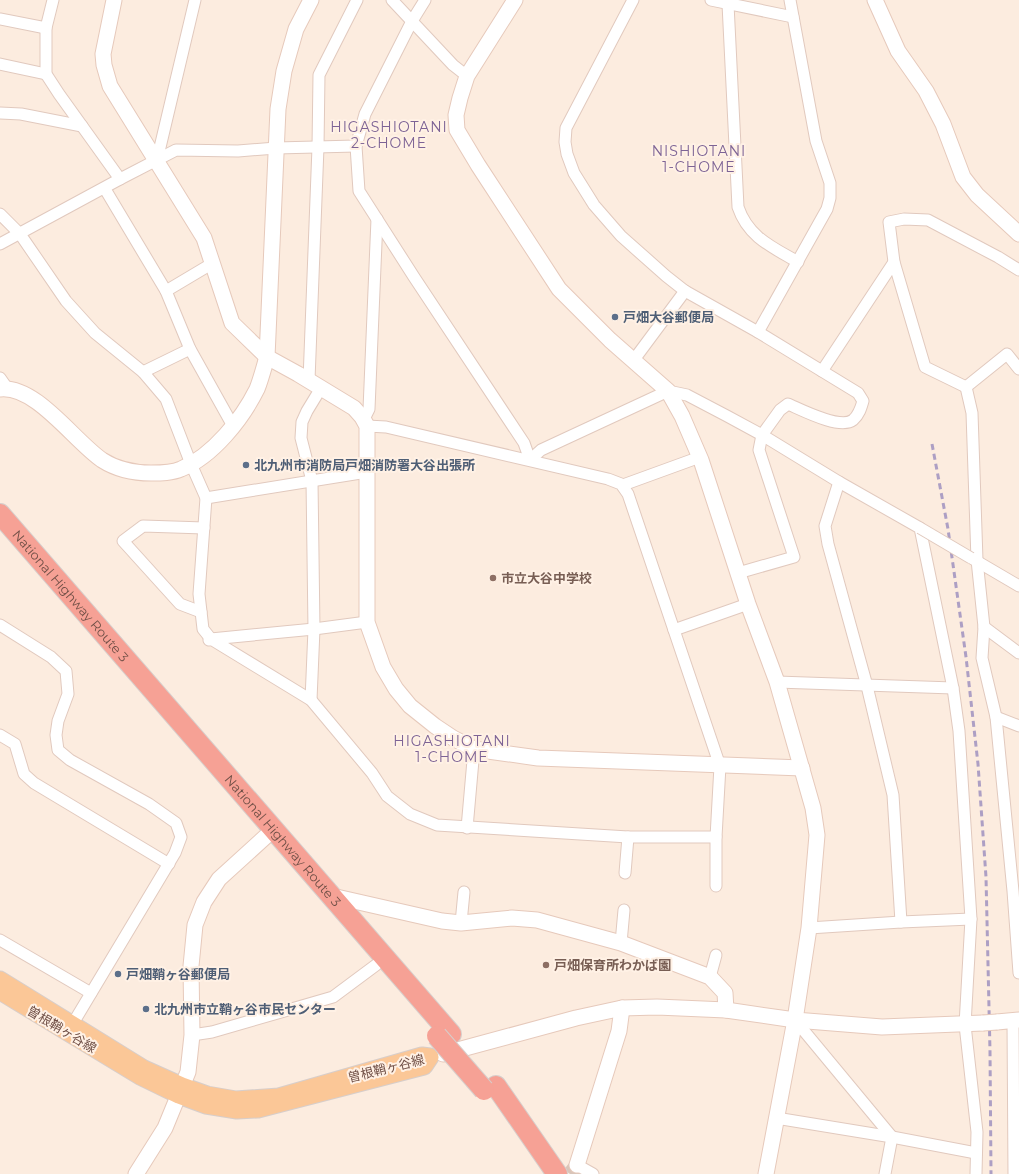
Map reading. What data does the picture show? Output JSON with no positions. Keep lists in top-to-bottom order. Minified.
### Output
{"streets":{"highway":["National Highway Route 3"],"main road":["曽根鞘ヶ谷線"]},"districts":["HIGASHIOTANI 2-CHOME","NISHIOTANI 1-CHOME","HIGASHIOTANI 1-CHOME"],"places":["戸畑大谷郵便局","北九州市消防局戸畑消防署大谷出張所","市立大谷中学校","戸畑保育所わかば園","戸畑鞘ヶ谷郵便局","北九州市立鞘ヶ谷市民センター"]}
